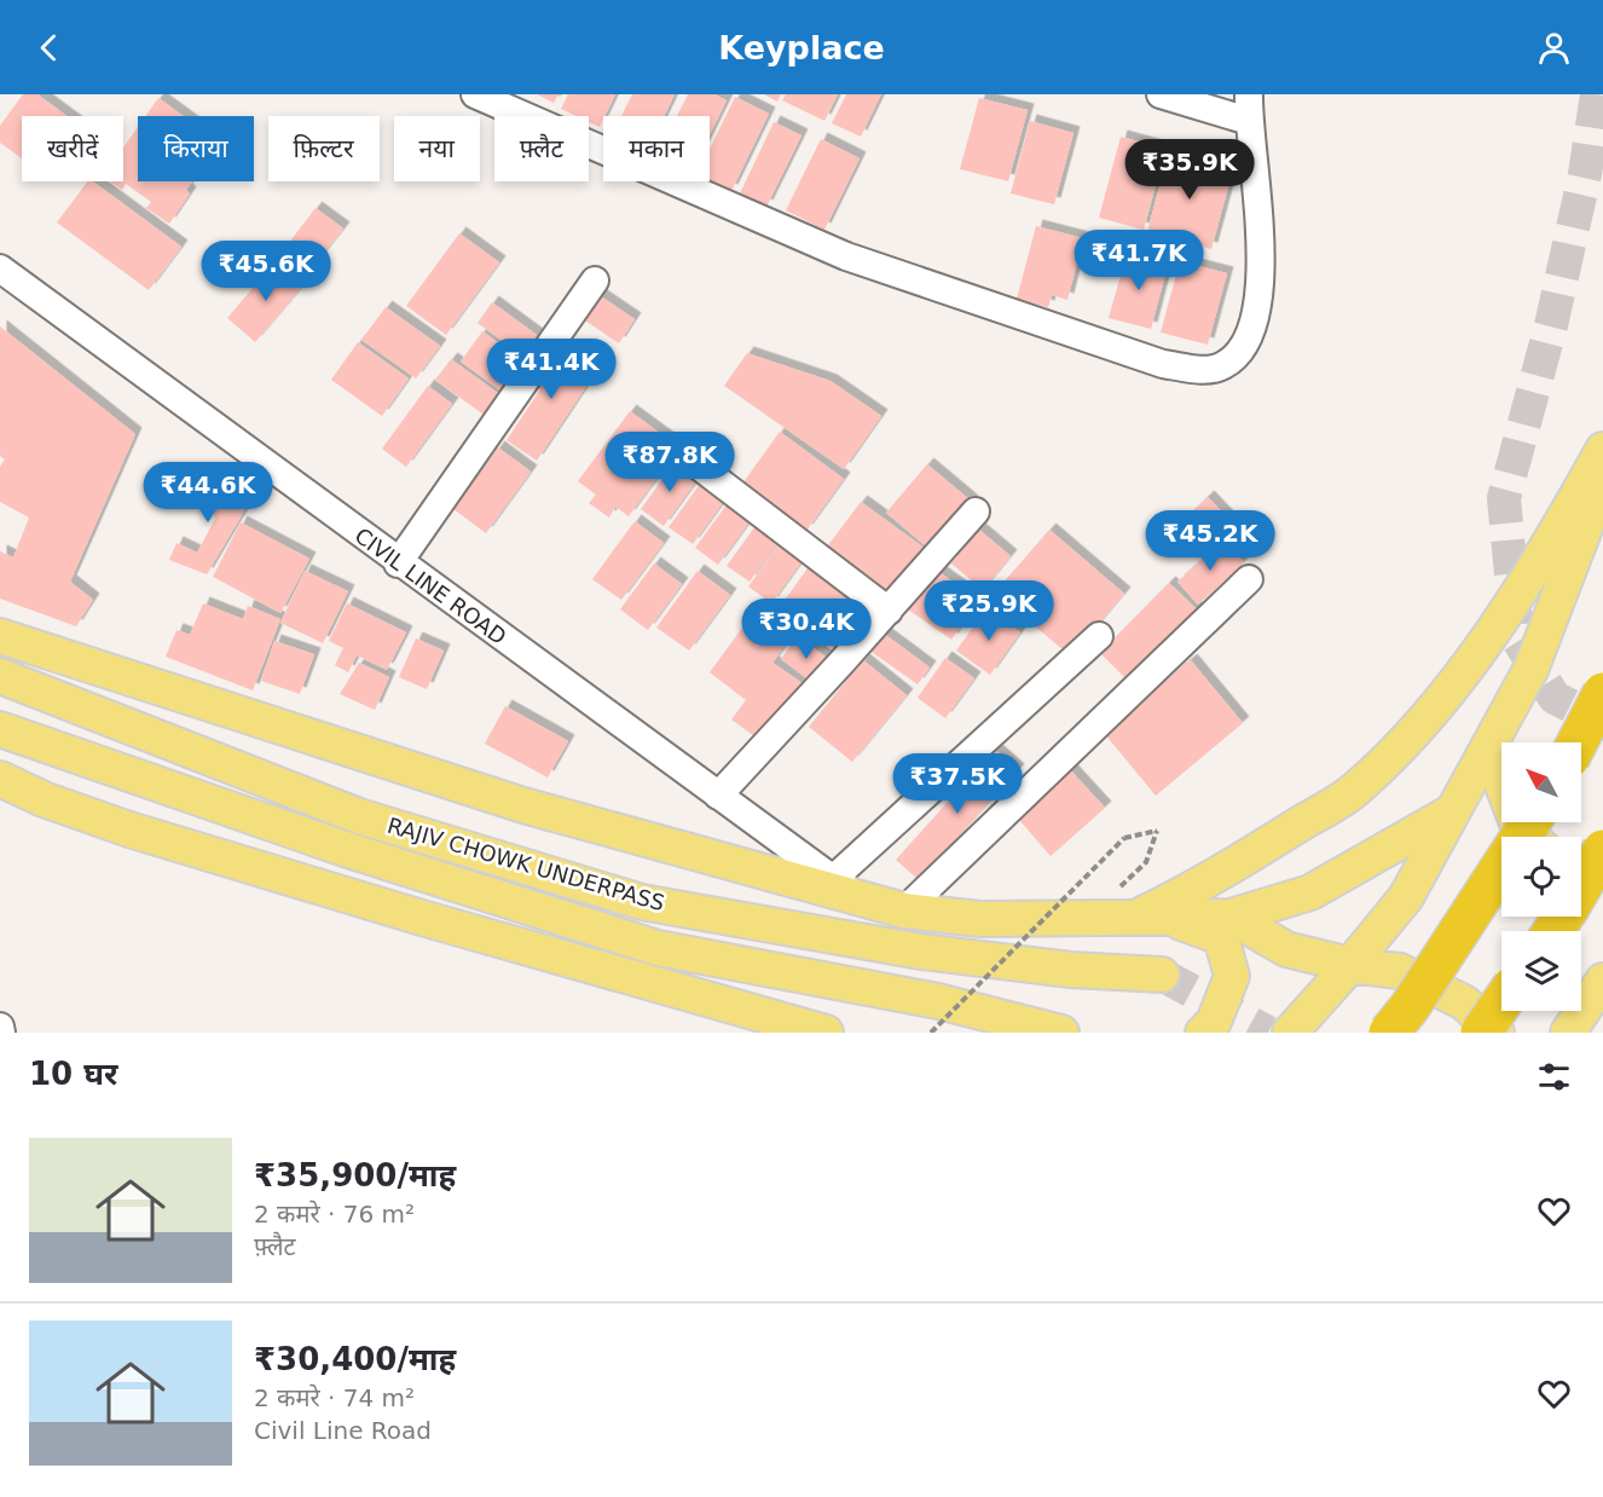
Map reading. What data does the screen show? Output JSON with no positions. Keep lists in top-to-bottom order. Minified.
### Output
{"streets":{"main road":["RAJIV CHOWK UNDERPASS"],"street":["CIVIL LINE ROAD"]},"north":"top left","page":{"header":"Keyplace","chip":["खरीदें","किराया","फ़िल्टर","नया","फ़्लैट","मकान"],"price":["₹35.9K","₹41.7K","₹45.6K","₹41.4K","₹87.8K","₹44.6K","₹45.2K","₹25.9K","₹30.4K","₹37.5K"],"heading":"10 घर","list":[{"name":"₹35,900/माह","note":"2 कमरे · 76 m² · फ़्लैट"},{"name":"₹30,400/माह","note":"2 कमरे · 74 m² · Civil Line Road"}]}}
